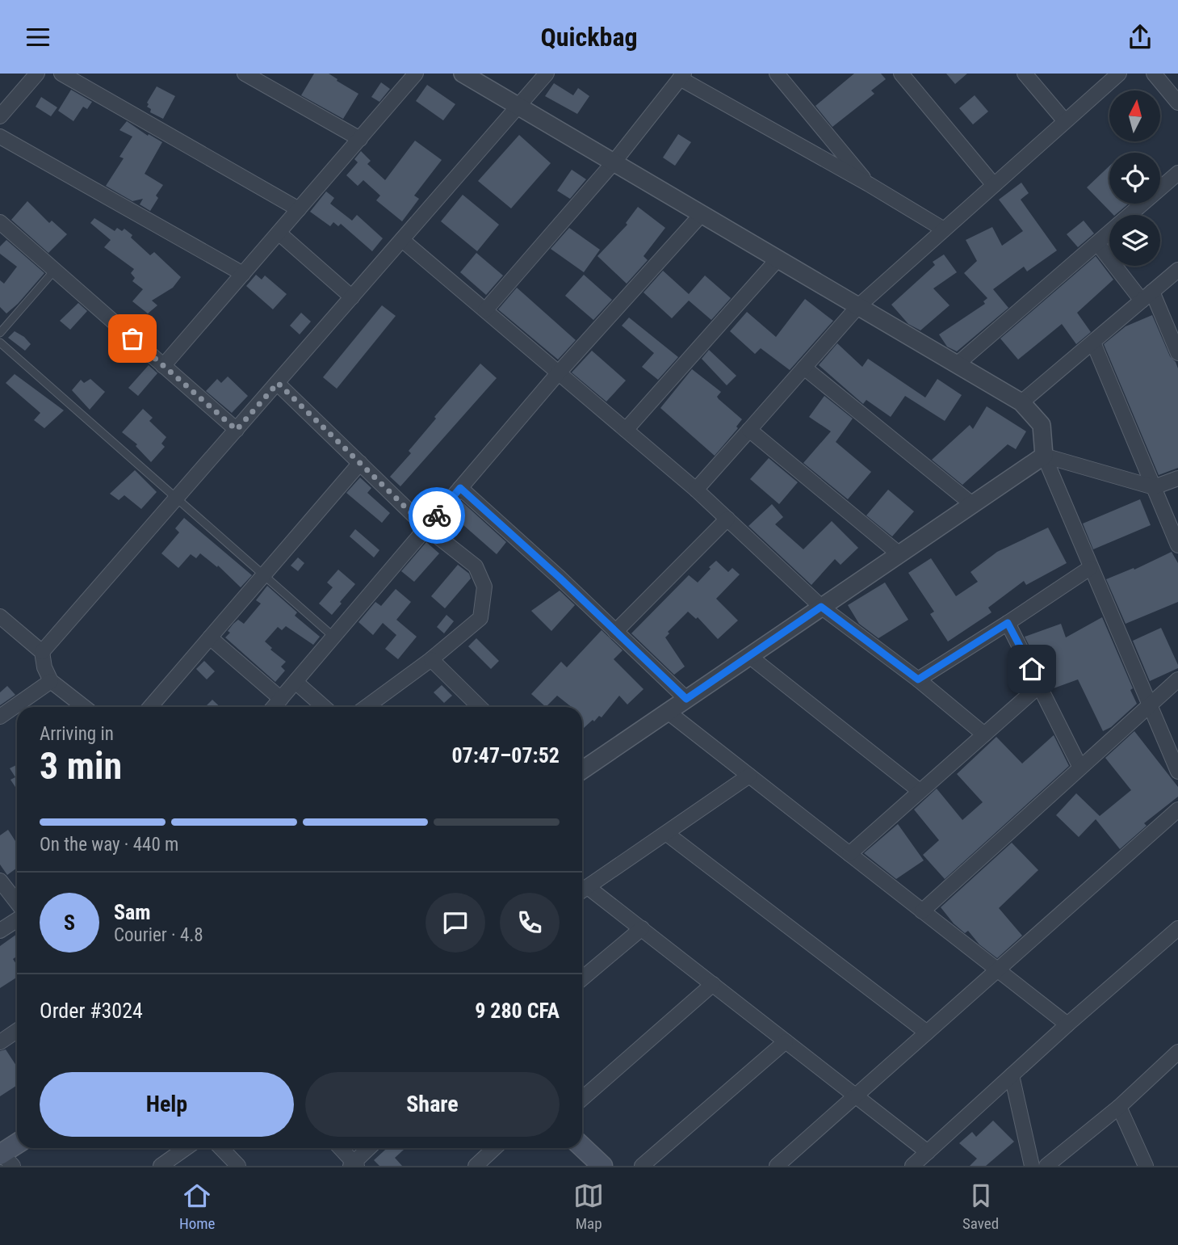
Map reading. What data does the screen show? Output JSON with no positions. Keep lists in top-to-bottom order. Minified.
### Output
{"north":"top","page":{"header":"Quickbag","heading":["3 min","Arriving in","07:47–07:52"],"panel":["Sam","Courier · 4.8","Order #3024","9 280 CFA"],"bar":"On the way · 440 m","round":"S","buttons":["Help","Share"],"tabs":["Home","Map","Saved"]}}
